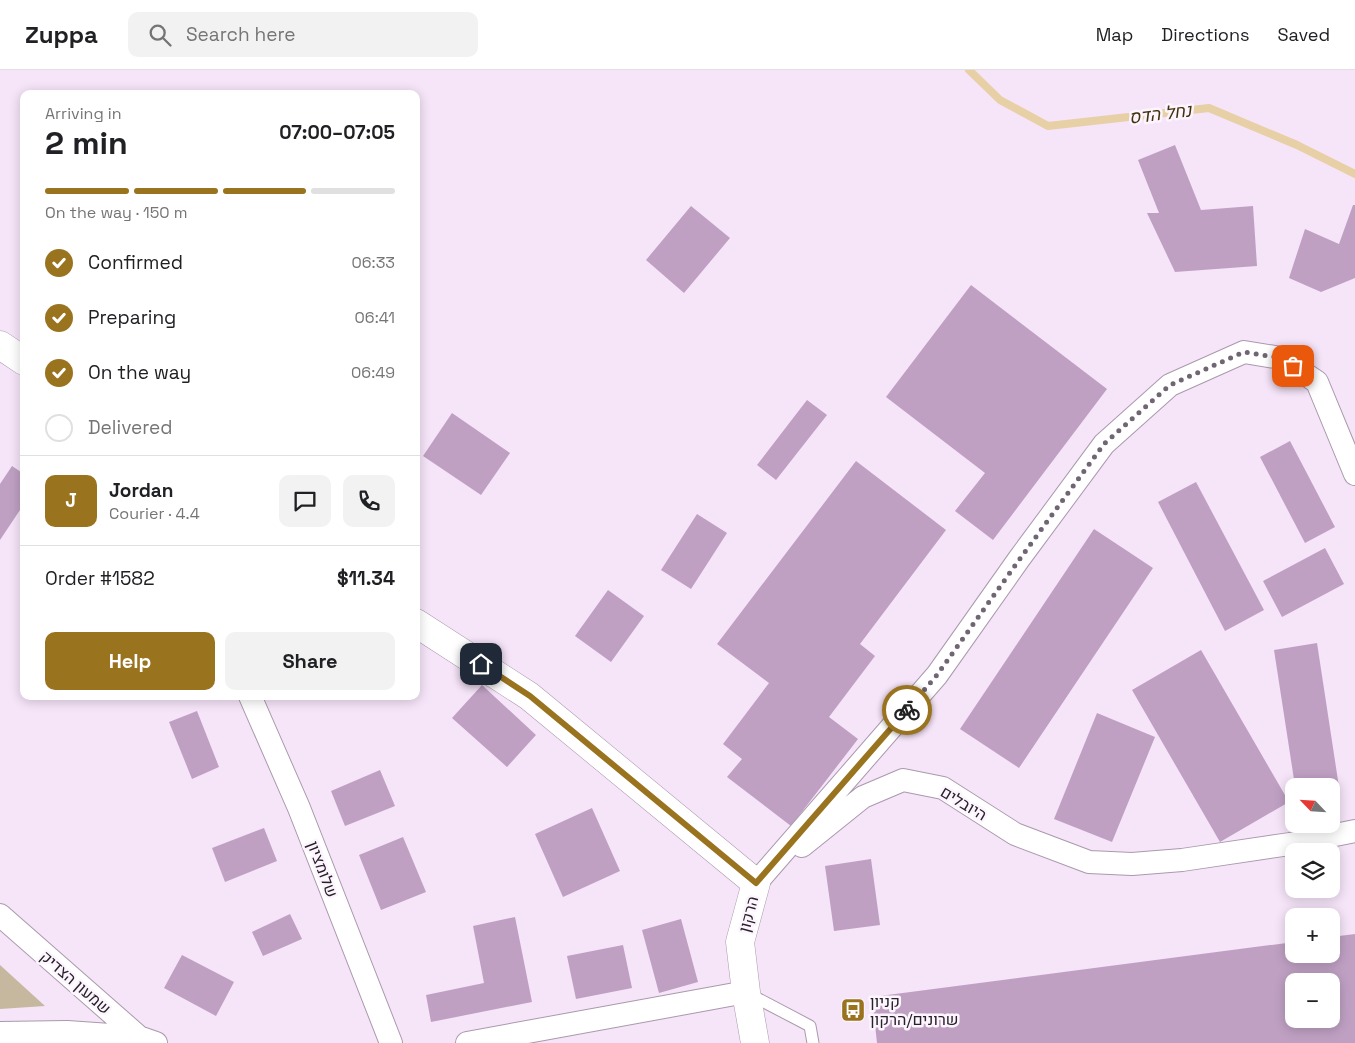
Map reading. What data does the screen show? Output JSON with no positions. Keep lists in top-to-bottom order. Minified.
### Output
{"streets":{"street":["היובלים","שלומציון","הרקון","שמעון הצדיק"]},"crossings":[["היובלים","הרקון"]],"water":["נחל הדס"],"places":{"bus stop":["קניון שרונים/הרקון"]},"north":"top left","page":{"header":"Zuppa","search":"Search here","nav":["Map","Directions","Saved"],"heading":["2 min","Arriving in","07:00–07:05"],"panel":["Jordan","Courier · 4.4","Order #1582","$11.34"],"bar":"On the way · 150 m","list":[["Confirmed","06:33"],["Preparing","06:41"],["On the way","06:49"],"Delivered"],"round":"J","buttons":["Help","Share"],"map_buttons":["+","−"]}}
